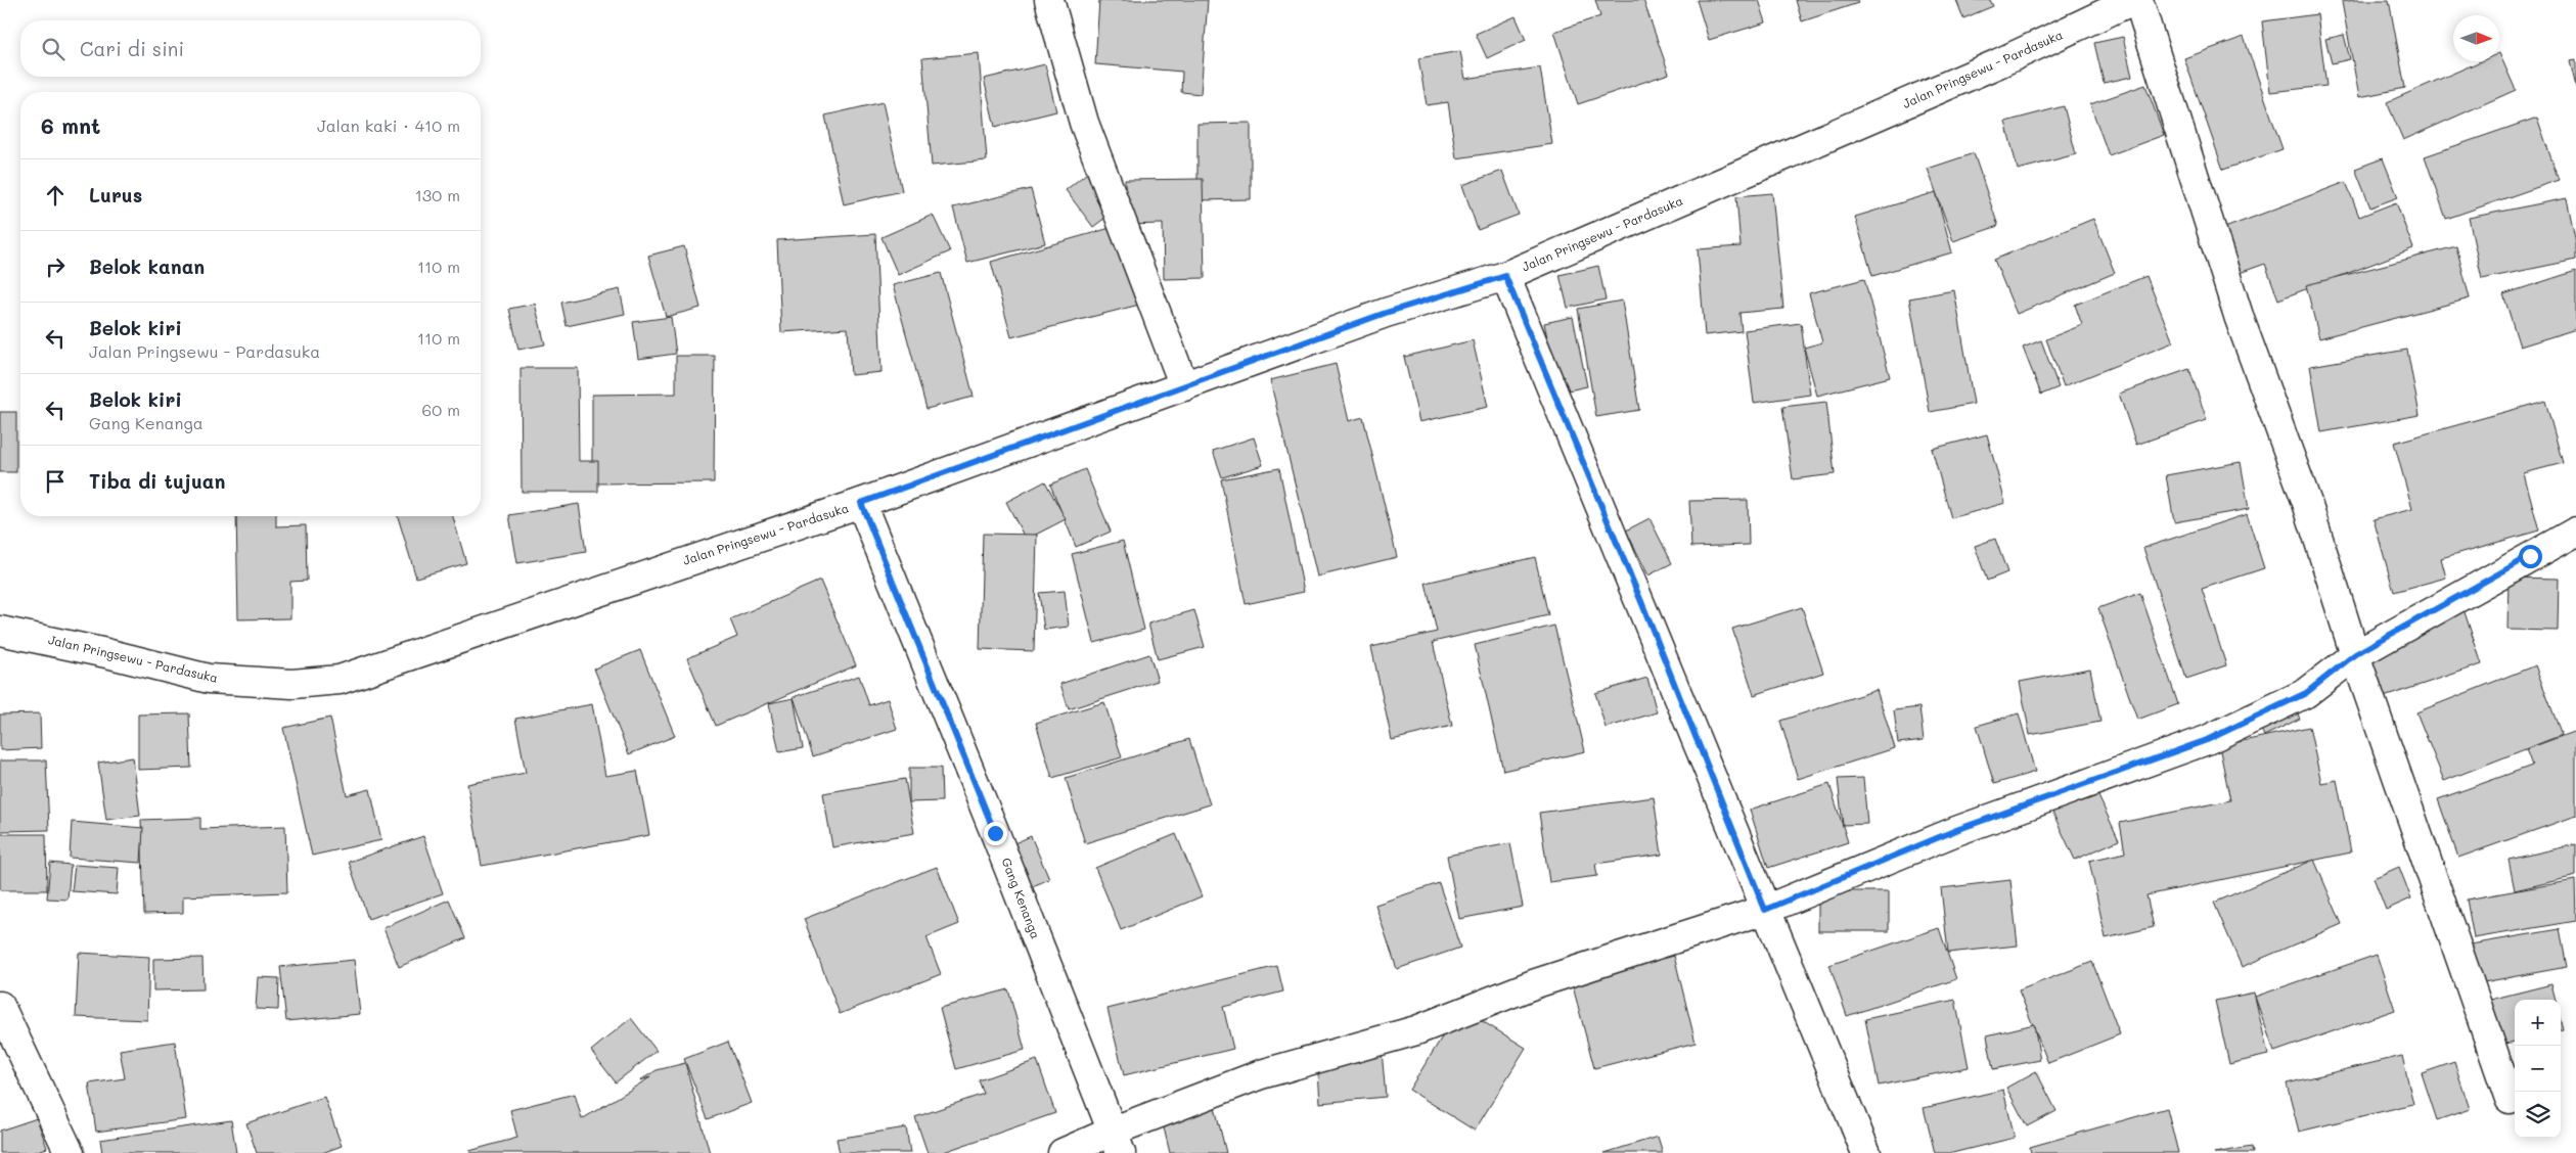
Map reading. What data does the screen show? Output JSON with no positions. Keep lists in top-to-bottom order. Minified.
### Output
{"streets":{"street":["Jalan Pringsewu - Pardasuka","Gang Kenanga"]},"crossings":[["Jalan Pringsewu - Pardasuka","Gang Kenanga"]],"north":"right","page":{"search":"Cari di sini","heading":["6 mnt","Jalan kaki · 410 m"],"list":[["Lurus","130 m"],["Belok kanan","110 m"],["Belok kiri","Jalan Pringsewu - Pardasuka","110 m"],["Belok kiri","Gang Kenanga","60 m"],"Tiba di tujuan"],"map_buttons":["+","−"]}}
